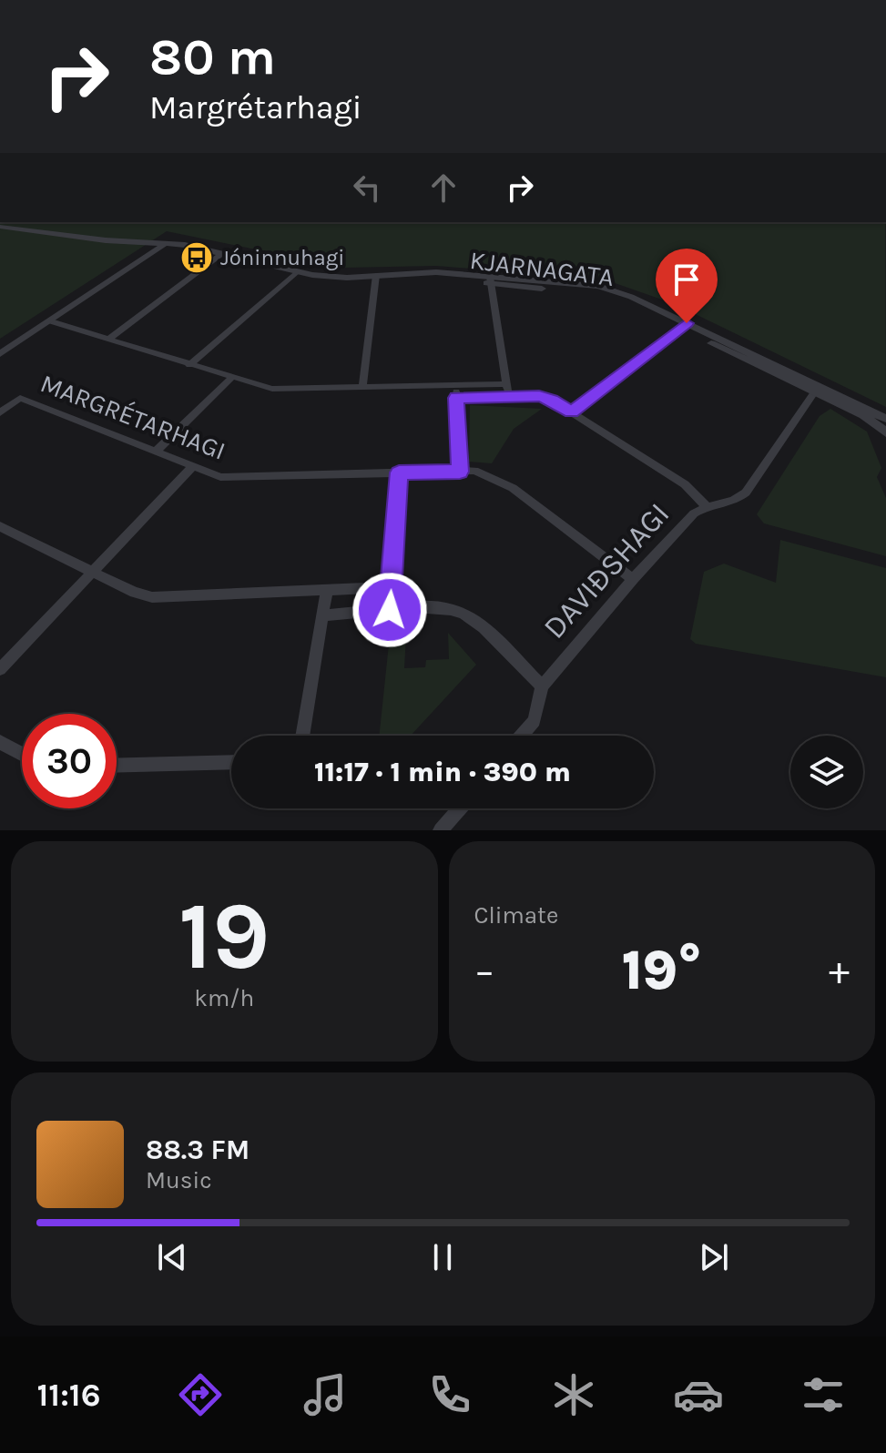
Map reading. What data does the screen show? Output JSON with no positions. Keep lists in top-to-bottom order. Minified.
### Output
{"streets":{"street":["KJARNAGATA","MARGRÉTARHAGI","DAVIÐSHAGI"]},"crossings":[["KJARNAGATA","DAVIÐSHAGI"],["MARGRÉTARHAGI","DAVIÐSHAGI"]],"places":{"bus stop":["Jóninnuhagi"]},"page":{"turn":["80 m","Margrétarhagi"],"limit":"30","trip":"11:17 · 1 min · 390 m","tile":[["19","km/h"],"Climate"],"heat":["−","19°","+"],"song":["88.3 FM","Music"],"tabs":"11:16"}}
